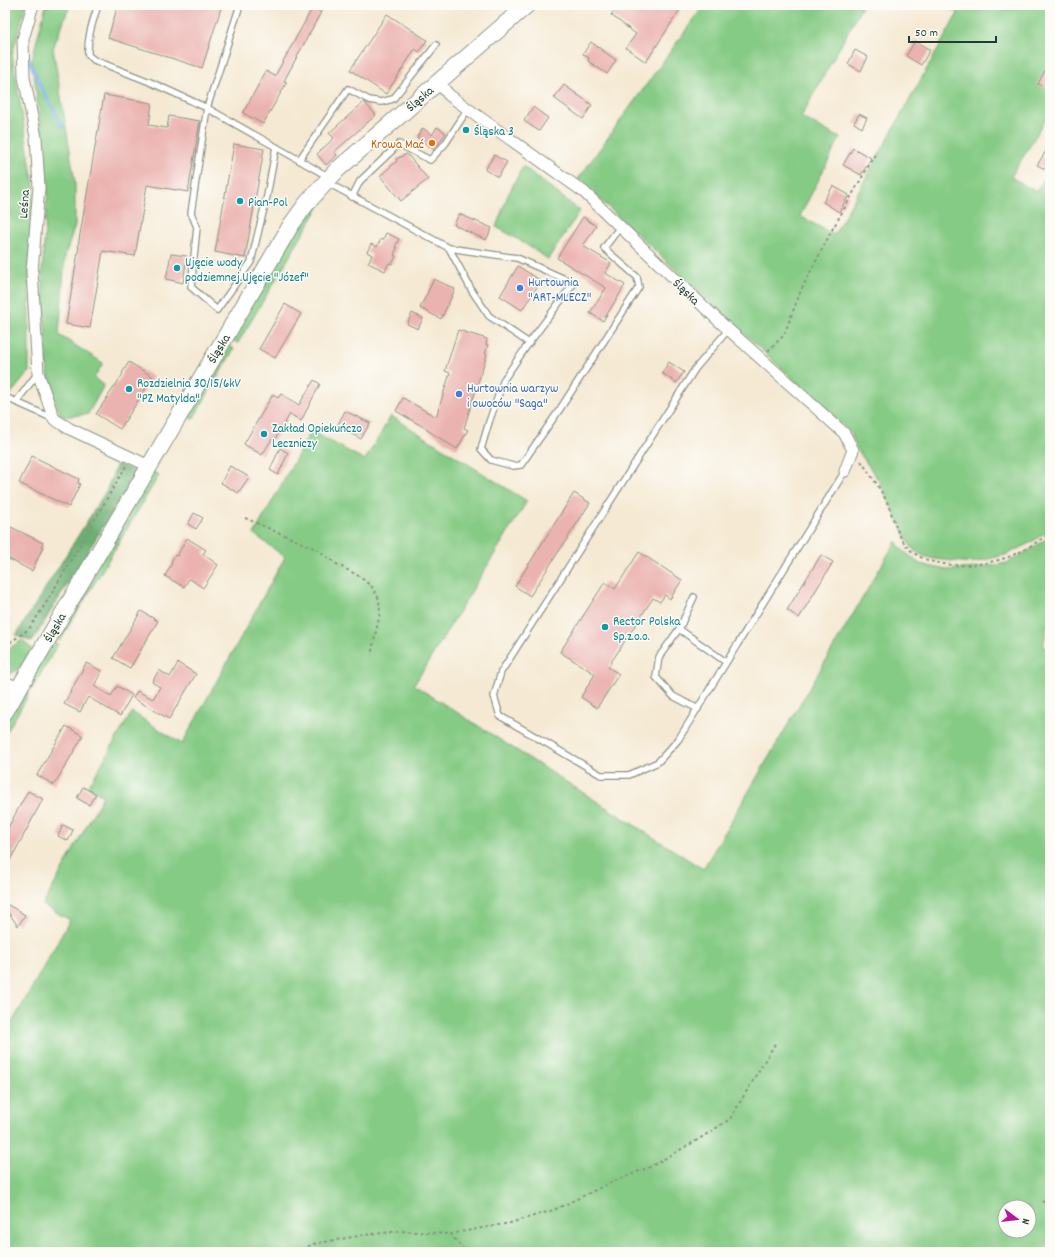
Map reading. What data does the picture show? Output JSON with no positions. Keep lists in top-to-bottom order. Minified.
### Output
{"streets":{"main road":["Śląska"],"street":["Leśna"]},"places":["Śląska 3","Krowa Mać","Pian-Pol","Ujęcie wody podziemnej.Ujęcie \"Józef\"","Hurtownia \"ART-MLECZ\"","Rozdzielnia 30/15/6kV \"PZ Matylda\"","Hurtownia warzyw i owoców \"Saga\"","Zakład Opiekuńczo Leczniczy","Rector Polska Sp.z.o.o."],"scale_bar":"50 m","north":"right"}
